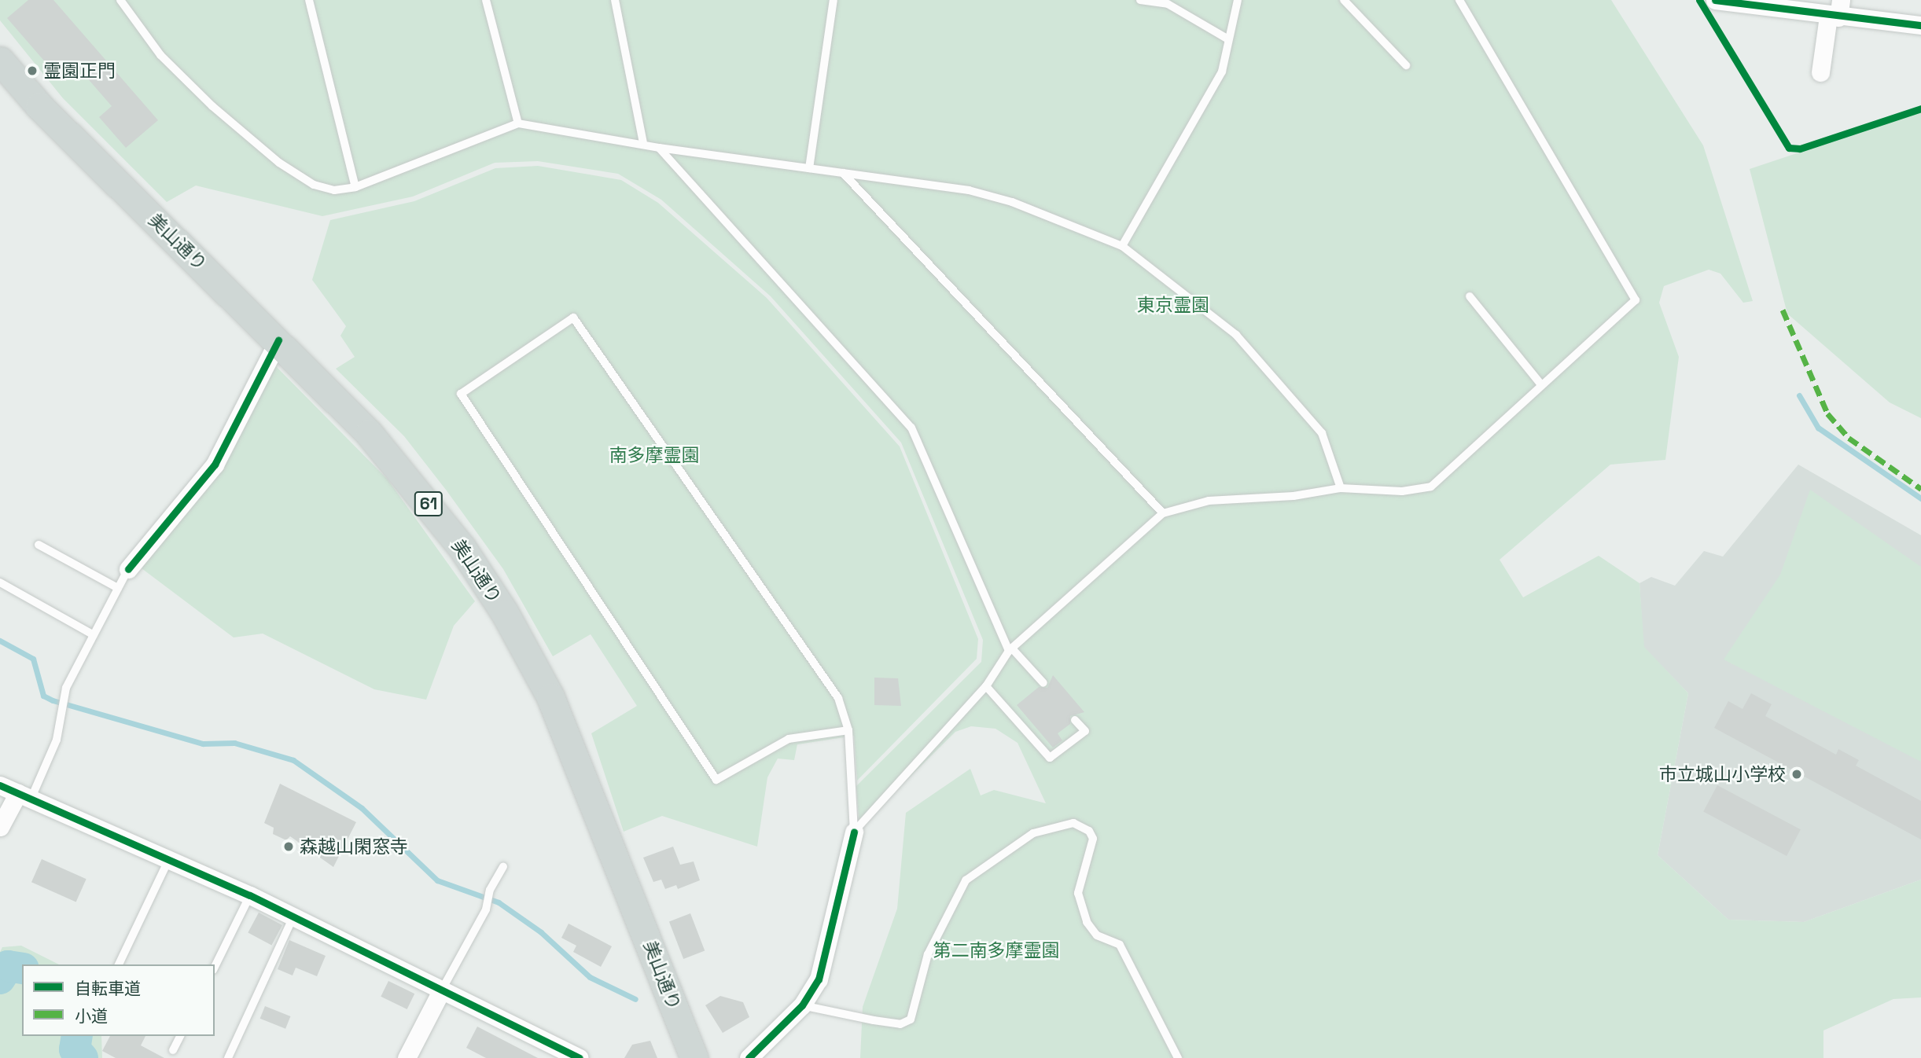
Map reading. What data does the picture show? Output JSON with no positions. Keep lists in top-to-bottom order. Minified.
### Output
{"streets":{"main road":["美山通り","61"]},"parks":["東京霊園","南多摩霊園","第二南多摩霊園"],"places":["霊園正門","市立城山小学校","森越山閑窓寺"],"legend":["自転車道","小道"]}
